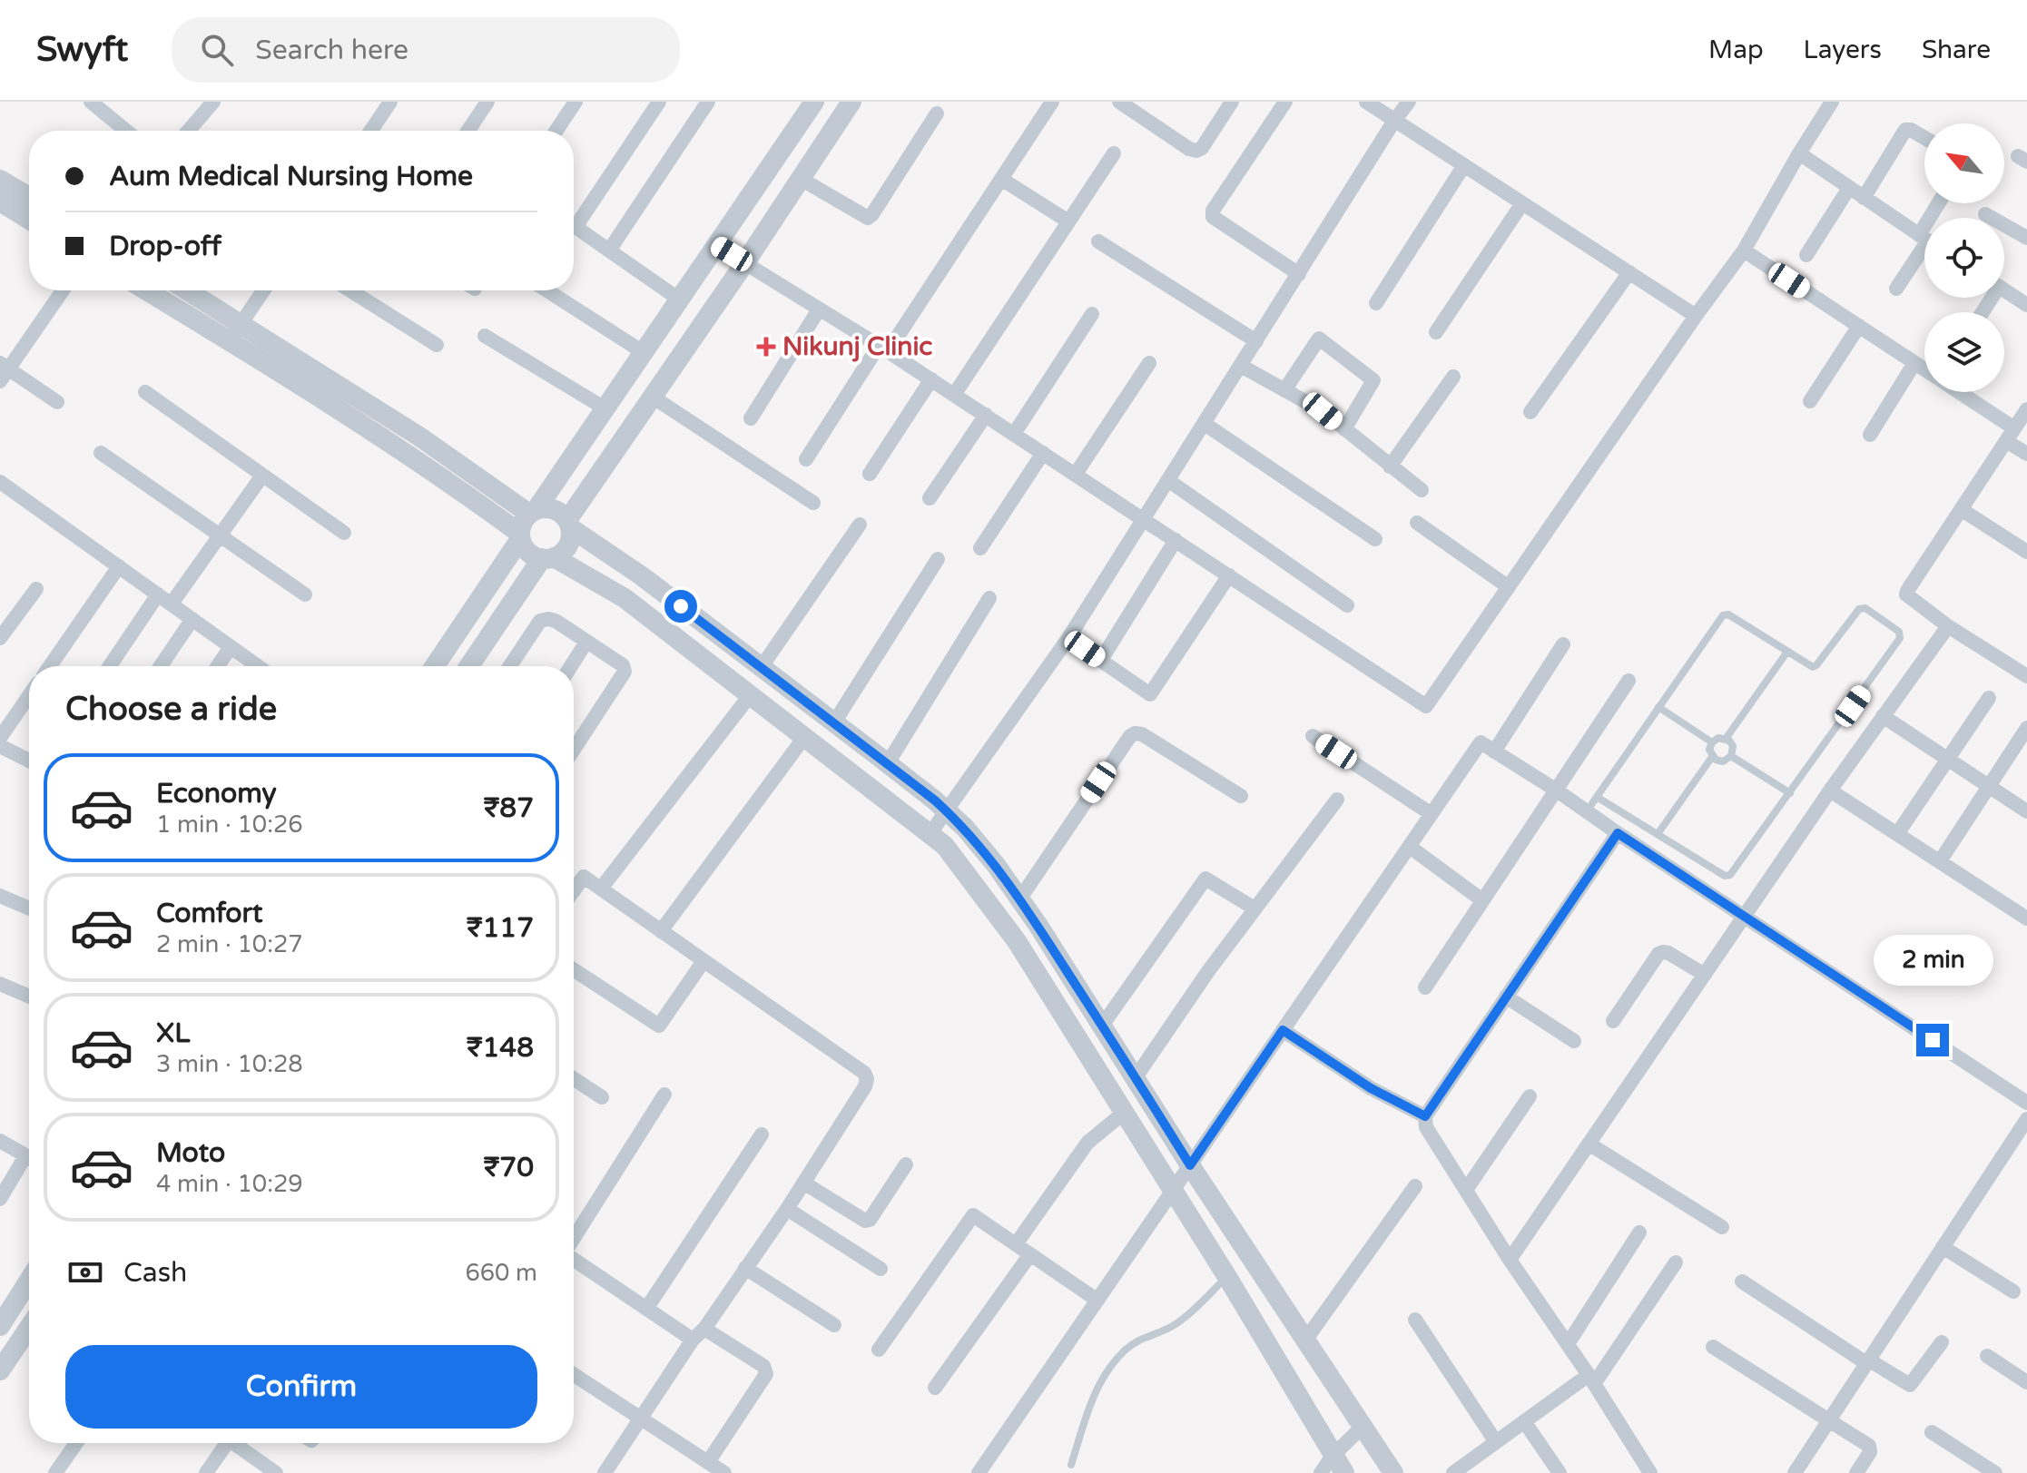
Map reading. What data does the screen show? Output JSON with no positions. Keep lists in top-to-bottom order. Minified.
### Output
{"places":{"health":["Nikunj Clinic"]},"north":"top left","page":{"header":"Swyft","search":"Search here","nav":["Map","Layers","Share"],"banner":["Aum Medical Nursing Home","Drop-off"],"heading":"Choose a ride","list":[{"name":"Economy","note":"1 min · 10:26","value":"₹87"},{"name":"Comfort","note":"2 min · 10:27","value":"₹117"},{"name":"XL","note":"3 min · 10:28","value":"₹148"},{"name":"Moto","note":"4 min · 10:29","value":"₹70"}],"bubble":"2 min","pay":["Cash","660 m"],"buttons":"Confirm"}}
